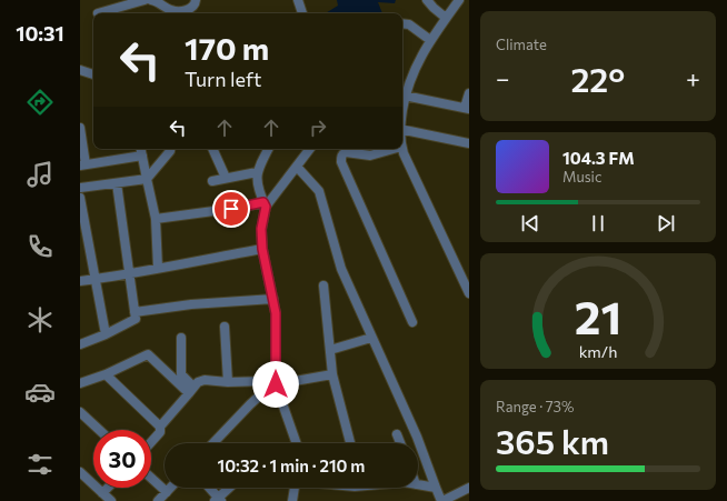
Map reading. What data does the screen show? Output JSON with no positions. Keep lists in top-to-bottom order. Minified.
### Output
{"page":{"tabs":"10:31","tile":["Climate",["Range · 73%","365 km"]],"turn":["170 m","Turn left"],"heat":["−","22°","+"],"song":["104.3 FM","Music"],"limit":"30","trip":"10:32 · 1 min · 210 m","gauge":["21","km/h"]}}
